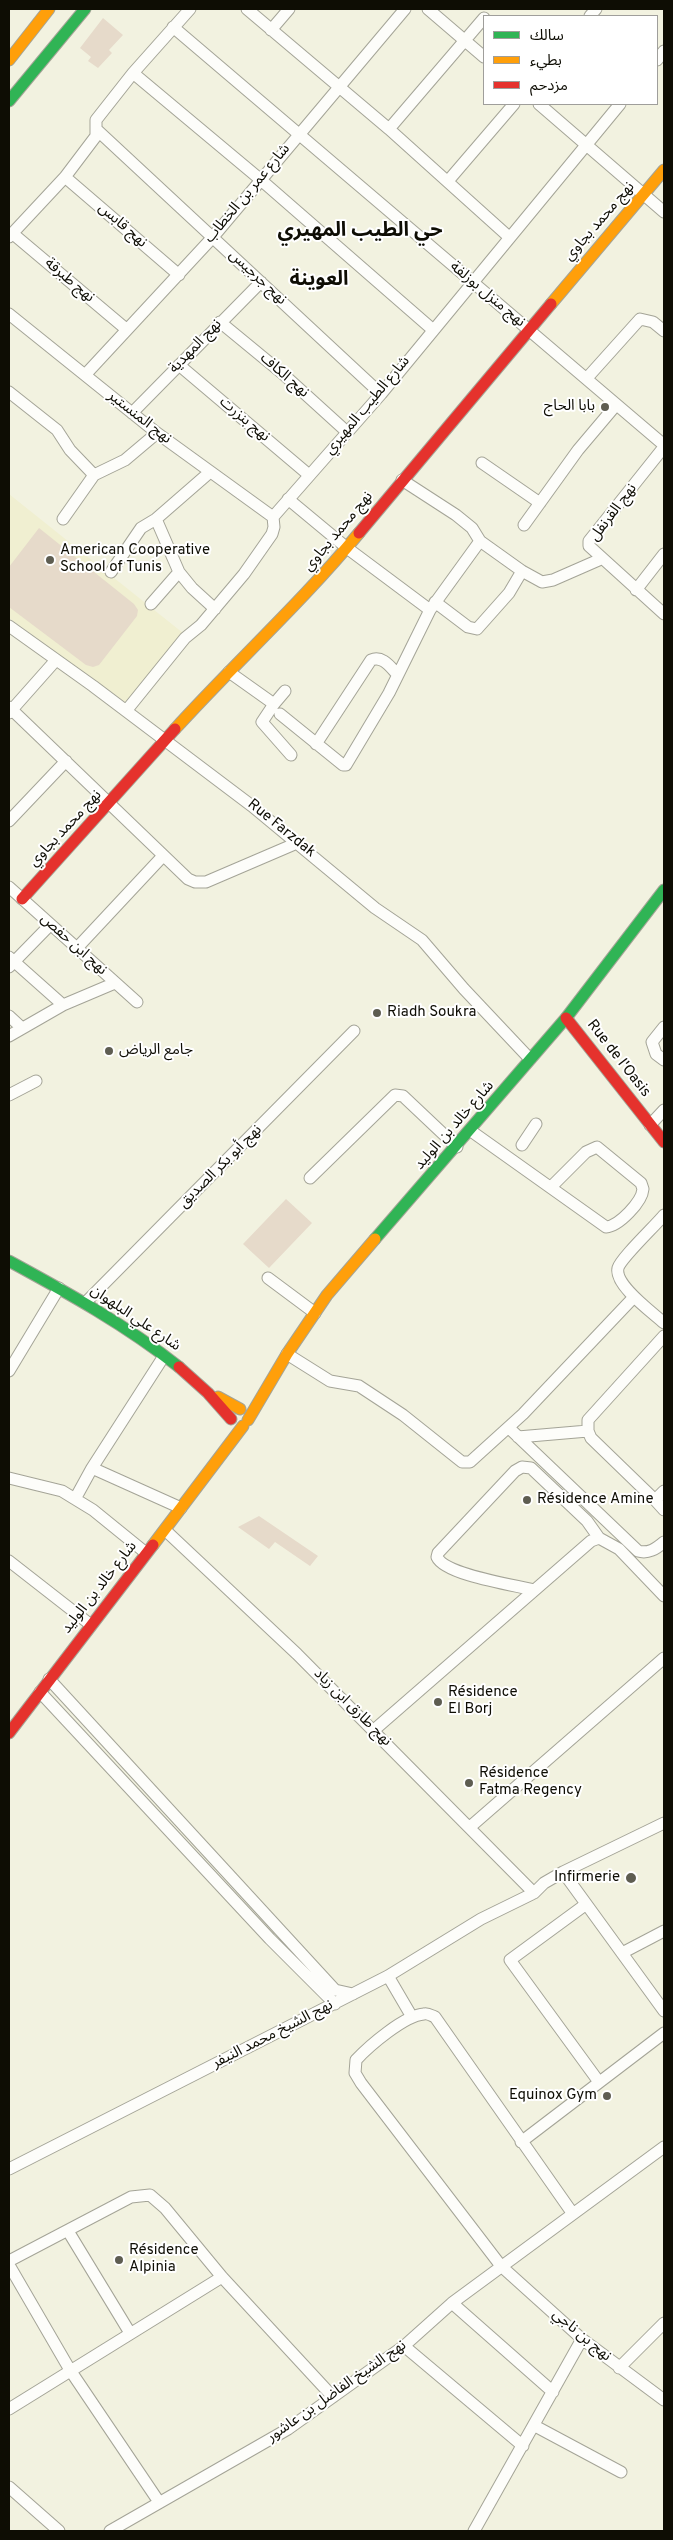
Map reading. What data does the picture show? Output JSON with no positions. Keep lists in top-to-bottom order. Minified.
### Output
{"streets":{"main road":["نهج محمد بجاوي","Rue de l'Oasis","شارع خالد بن الوليد","شارع علي البلهوان"],"street":["شارع عمر بن الخطاب","نهج قابس","نهج جرجيس","نهج طبرقة","نهج منزل بوزلفة","نهج المهدية","نهج الكاف","شارع الطيب المهيري","نهج المنستير","نهج بنزرت","نهج القرنفل","Rue Farzdak","نهج ابن حفص","نهج أبو بكر الصديق","نهج طارق ابن زياد","نهج الشيخ محمد النيفر","نهج بن ناجي","نهج الشيخ الفاضل بن عاشور"]},"crossings":[["شارع عمر بن الخطاب","نهج قابس"],["شارع عمر بن الخطاب","نهج جرجيس"],["شارع عمر بن الخطاب","نهج طبرقة"],["شارع عمر بن الخطاب","نهج منزل بوزلفة"],["شارع عمر بن الخطاب","نهج المنستير"],["نهج محمد بجاوي","نهج منزل بوزلفة"],["نهج محمد بجاوي","Rue Farzdak"],["نهج محمد بجاوي","نهج ابن حفص"],["نهج جرجيس","نهج المهدية"],["نهج جرجيس","شارع الطيب المهيري"],["نهج منزل بوزلفة","شارع الطيب المهيري"],["نهج منزل بوزلفة","نهج القرنفل"],["نهج المهدية","نهج الكاف"],["نهج المهدية","نهج المنستير"],["نهج المهدية","نهج بنزرت"],["نهج الكاف","شارع الطيب المهيري"],["شارع الطيب المهيري","نهج المنستير"],["شارع الطيب المهيري","نهج بنزرت"],["شارع الطيب المهيري","Rue Farzdak"],["Rue Farzdak","شارع خالد بن الوليد"],["Rue de l'Oasis","شارع خالد بن الوليد"],["شارع خالد بن الوليد","شارع علي البلهوان"],["شارع خالد بن الوليد","نهج طارق ابن زياد"],["نهج أبو بكر الصديق","شارع علي البلهوان"],["نهج طارق ابن زياد","نهج الشيخ محمد النيفر"],["نهج بن ناجي","نهج الشيخ الفاضل بن عاشور"]],"districts":["حي الطيب المهيري","العوينة"],"places":["بابا الحاج","American Cooperative School of Tunis","Riadh Soukra","جامع الرياض","Résidence Amine","Résidence El Borj","Résidence Fatma Regency","Infirmerie","Equinox Gym","Résidence Alpinia"],"legend":["سالك","بطيء","مزدحم"]}
